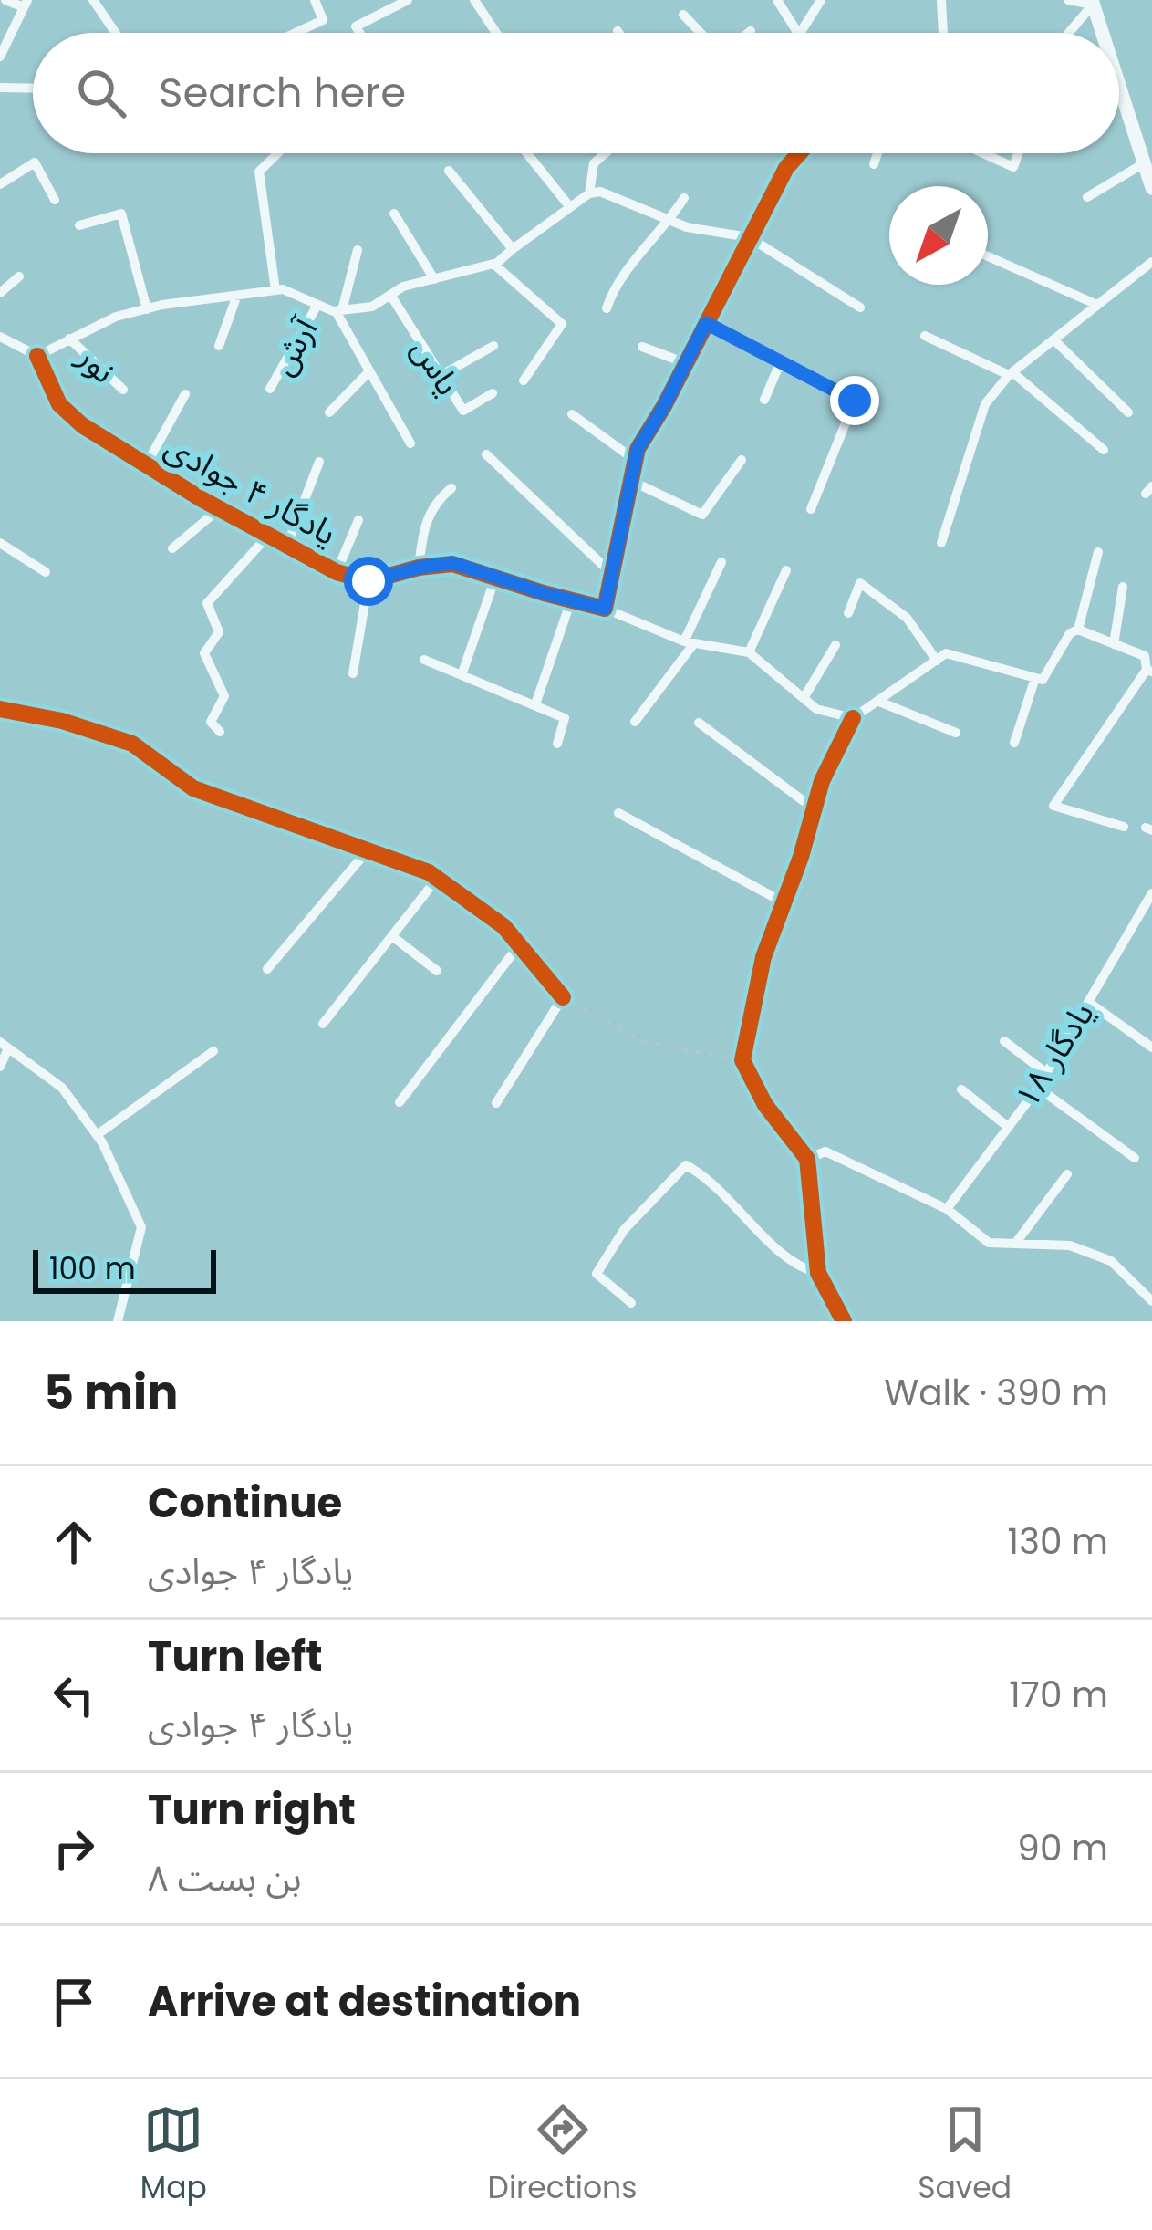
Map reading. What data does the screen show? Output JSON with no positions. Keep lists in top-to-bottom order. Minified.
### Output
{"streets":{"street":["آرش","نور","یاس","یادگار ۴ جوادی","یادگار ۱۸"]},"scale_bar":"100 m","north":"bottom left","page":{"search":"Search here","scale":"100 m","heading":["5 min","Walk · 390 m"],"list":[["Continue","یادگار ۴ جوادی","130 m"],["Turn left","یادگار ۴ جوادی","170 m"],["Turn right","بن بست ۸","90 m"],"Arrive at destination"],"nav":["Map","Directions","Saved"]}}
